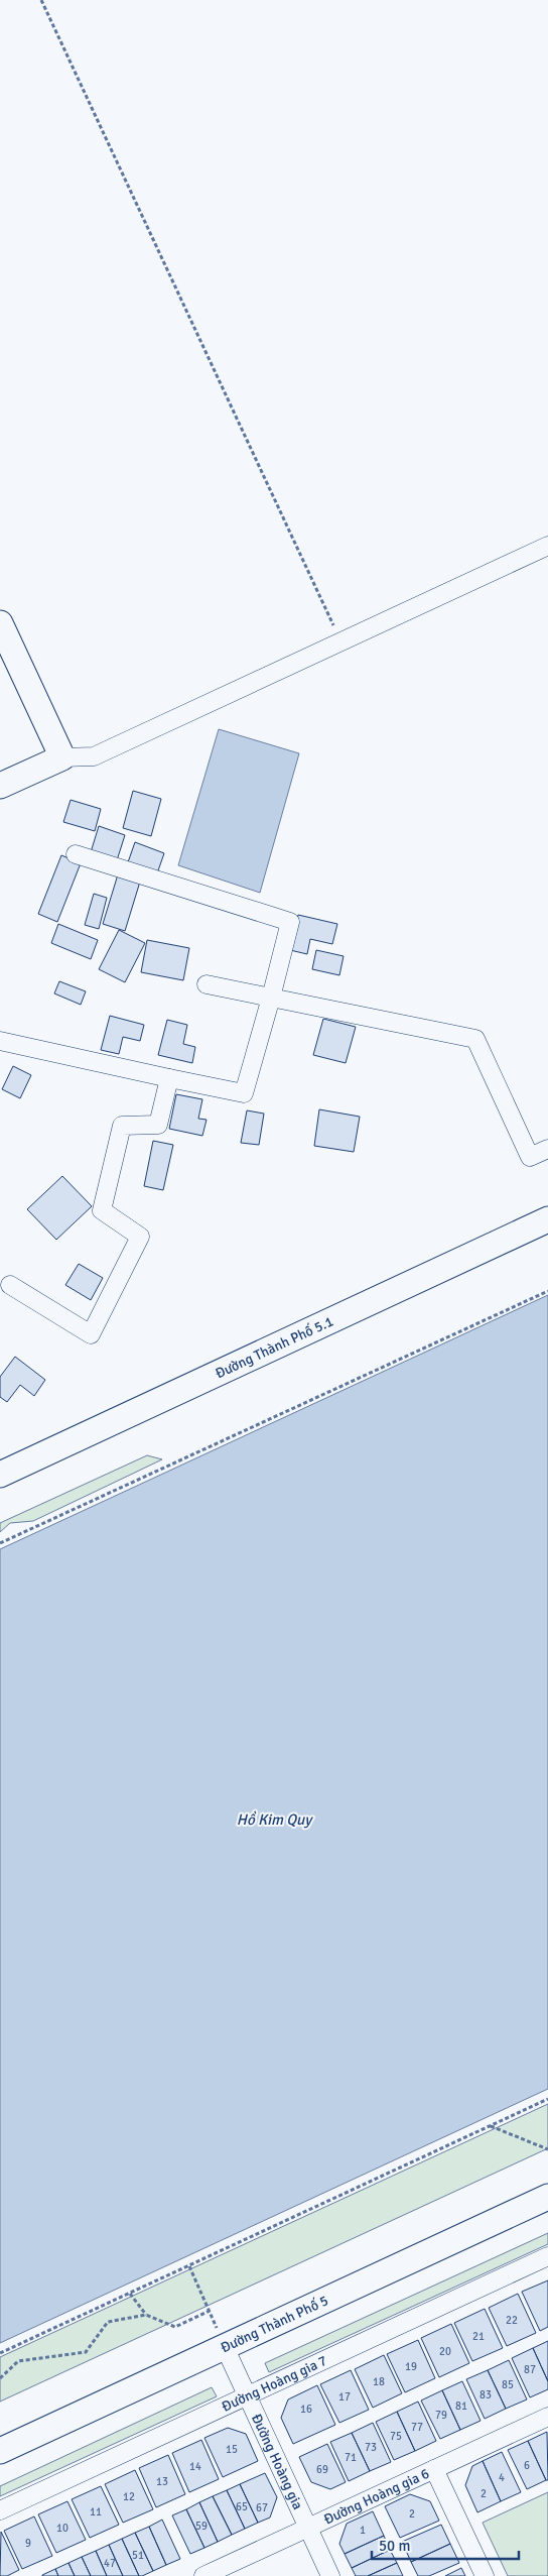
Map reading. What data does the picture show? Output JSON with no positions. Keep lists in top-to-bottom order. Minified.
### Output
{"streets":{"street":["Đường Thành Phố 5.1","Đường Thành Phố 5","Đường Hoàng gia 7","Đường Hoàng gia","Đường Hoàng gia 6"]},"crossings":[["Đường Thành Phố 5","Đường Hoàng gia"],["Đường Hoàng gia 7","Đường Hoàng gia"],["Đường Hoàng gia","Đường Hoàng gia 6"]],"water":["Hồ Kim Quy"],"house_numbers":["22","21","20","19","87","18","85","83","17","81","16","79","77","75","73","15","71","6","14","69","4","13","2","12","65","67","11","2","59","10","1","9","51","47"],"scale_bar":"50 m"}
